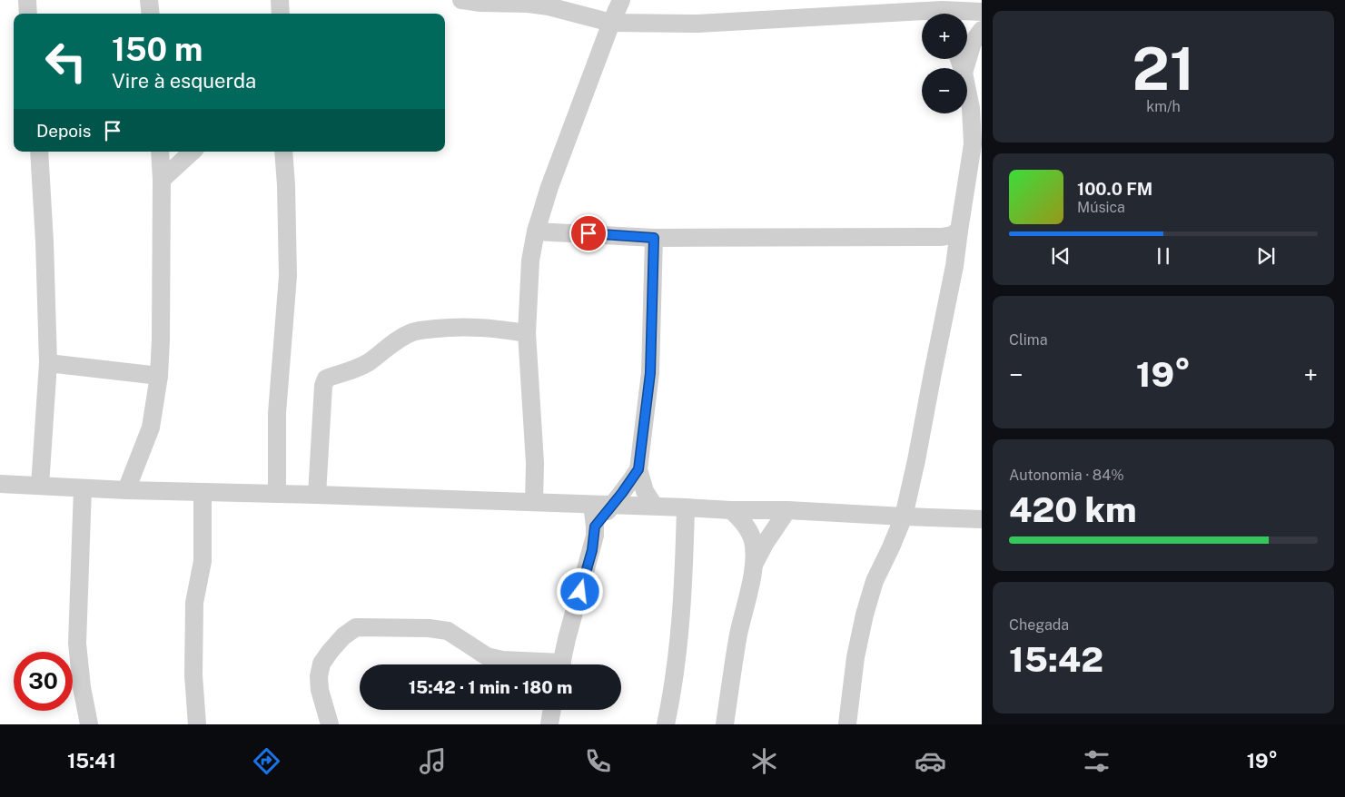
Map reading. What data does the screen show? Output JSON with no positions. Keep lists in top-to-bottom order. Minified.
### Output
{"page":{"tile":[["21","km/h"],"Clima",["Autonomia · 84%","420 km"],["Chegada","15:42"]],"map_buttons":["+","−"],"turn":["150 m","Vire à esquerda"],"then":"Depois","song":["100.0 FM","Música"],"heat":["−","19°","+"],"limit":"30","trip":"15:42 · 1 min · 180 m","tabs":["15:41","19°"]}}
